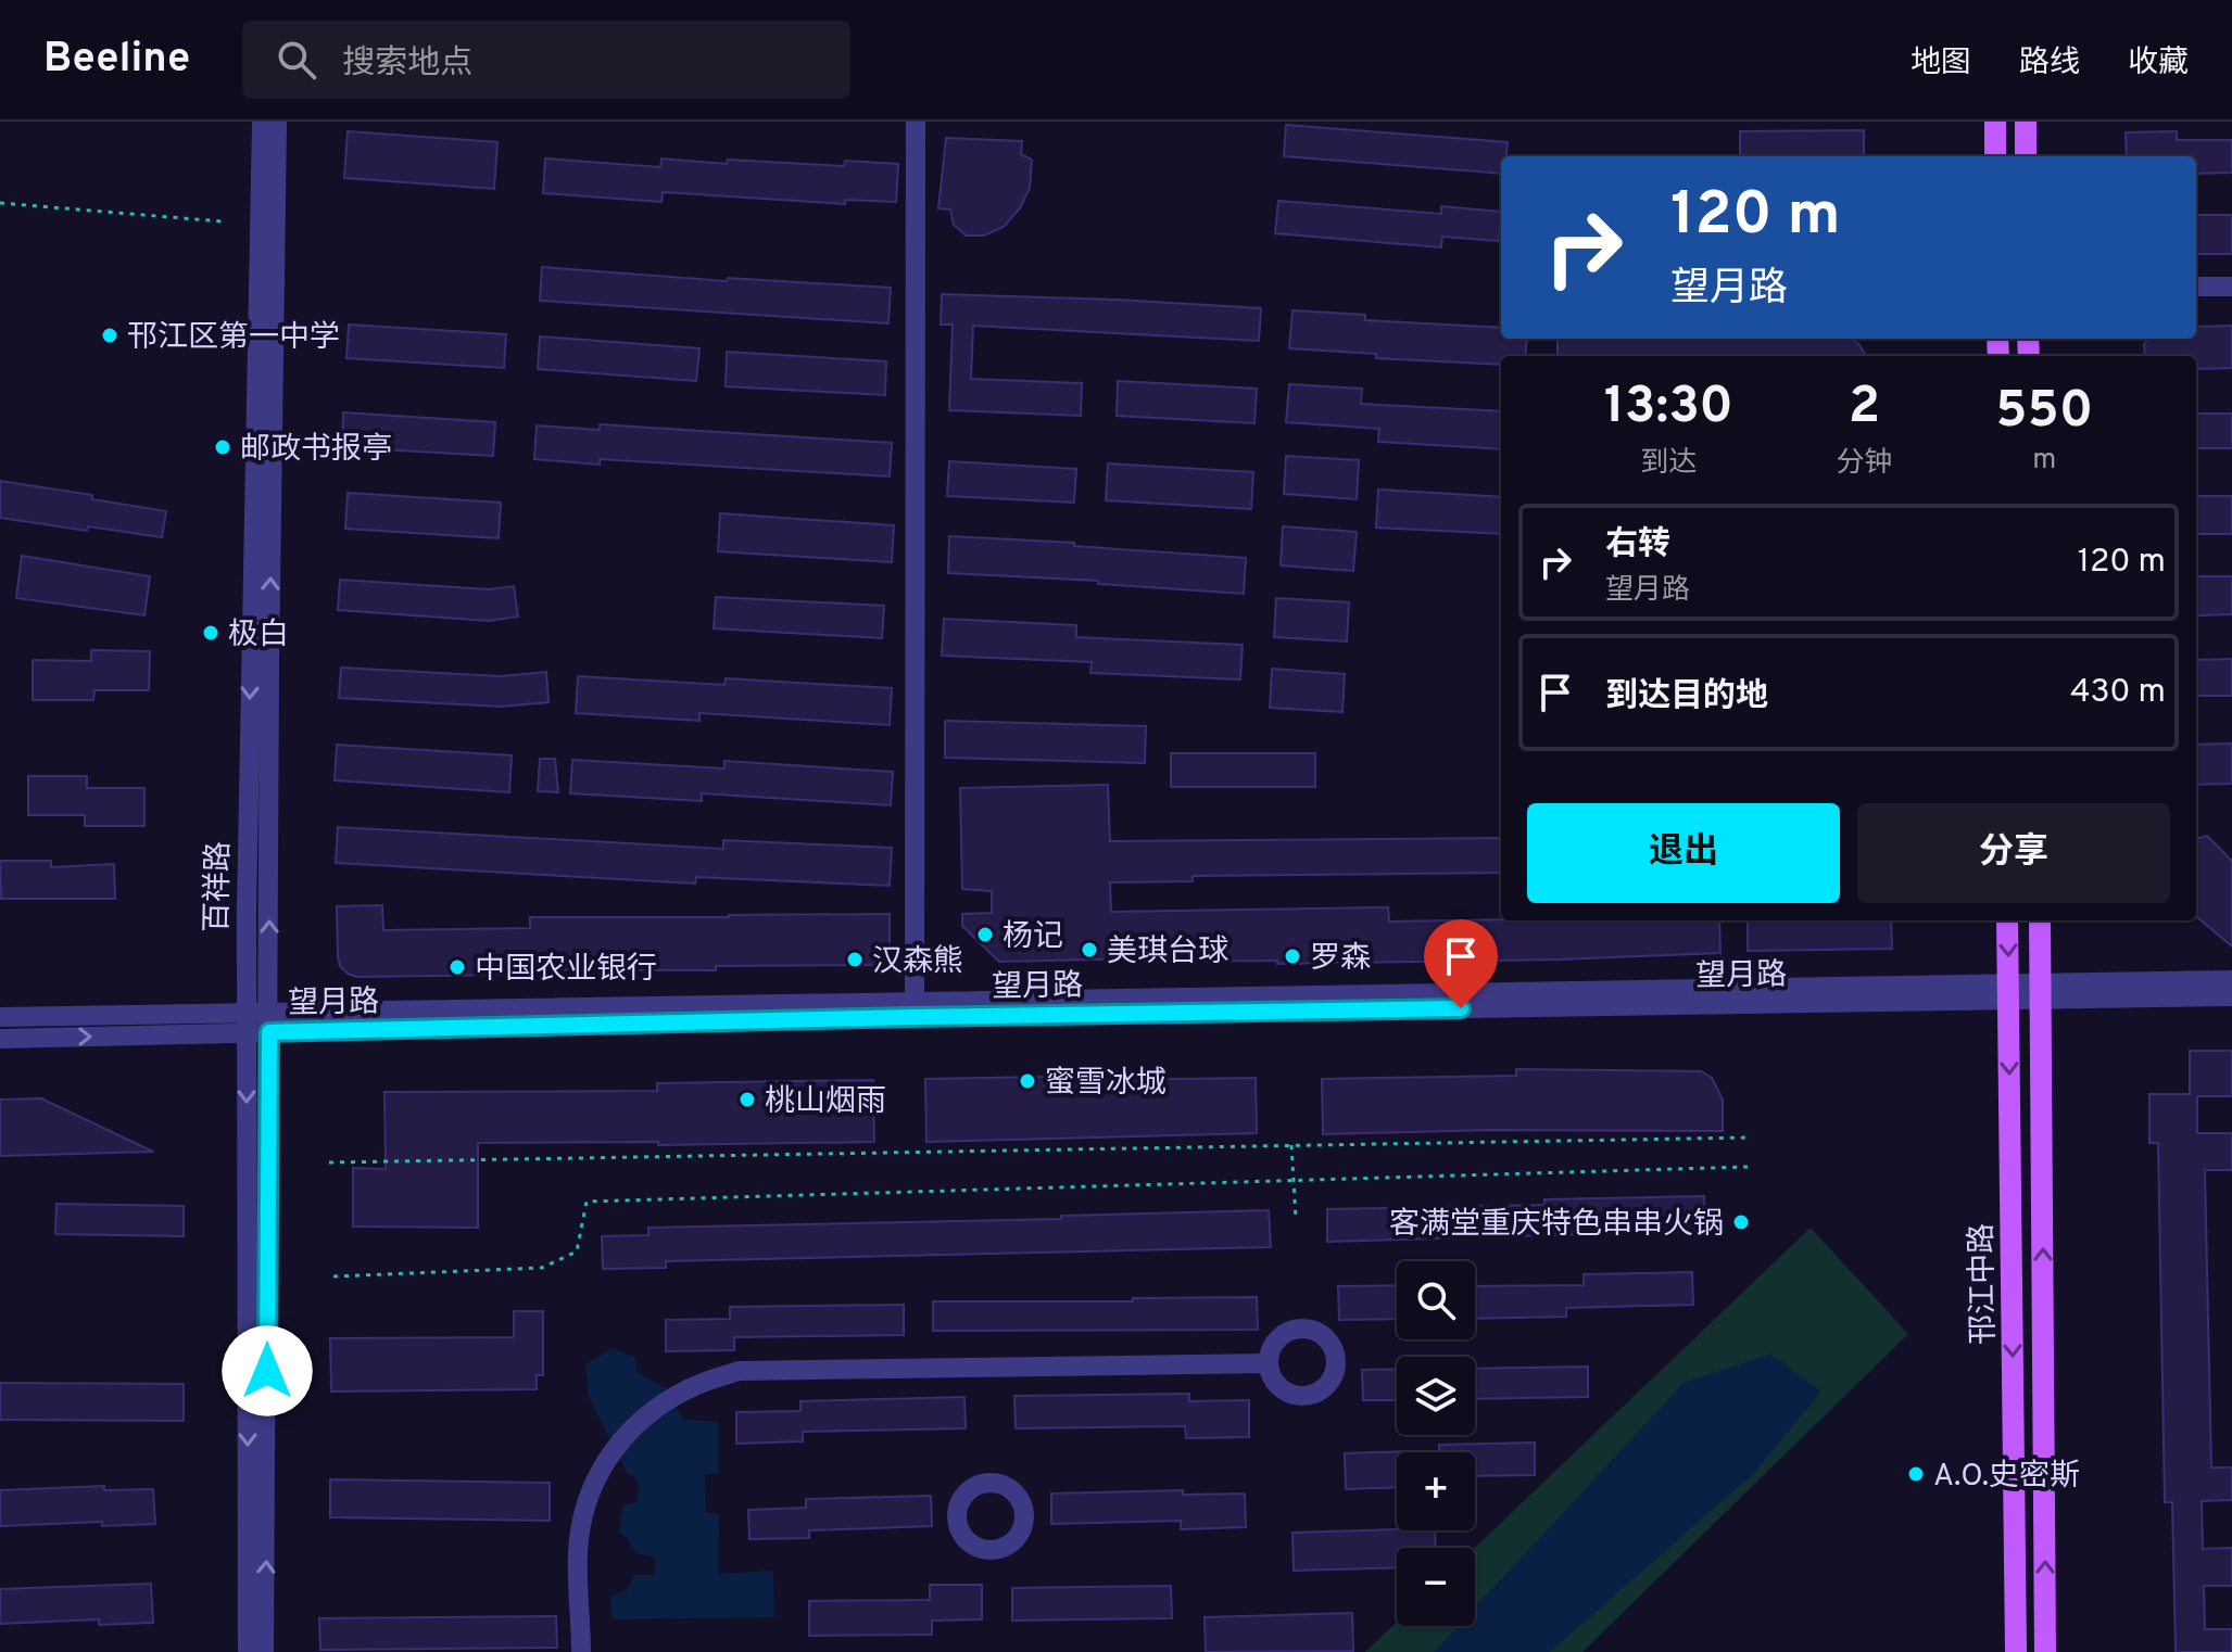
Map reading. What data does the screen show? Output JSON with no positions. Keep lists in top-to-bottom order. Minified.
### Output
{"streets":{"main road":["邗江中路"],"street":["百祥路","望月路"]},"crossings":[["百祥路","望月路"],["望月路","邗江中路"]],"places":["邗江区第一中学","邮政书报亭","极白","杨记","美琪台球","罗森","汉森熊","中国农业银行","蜜雪冰城","桃山烟雨","客满堂重庆特色串串火锅","A.O.史密斯"],"page":{"header":"Beeline","search":"搜索地点","nav":["地图","路线","收藏"],"turn":["120 m","望月路"],"eta":["13:30","到达","2","分钟","550","m"],"list":[{"name":"右转","note":"望月路","value":"120 m"},{"name":"到达目的地","value":"430 m"}],"buttons":["退出","分享"],"map_buttons":["+","−"]}}
